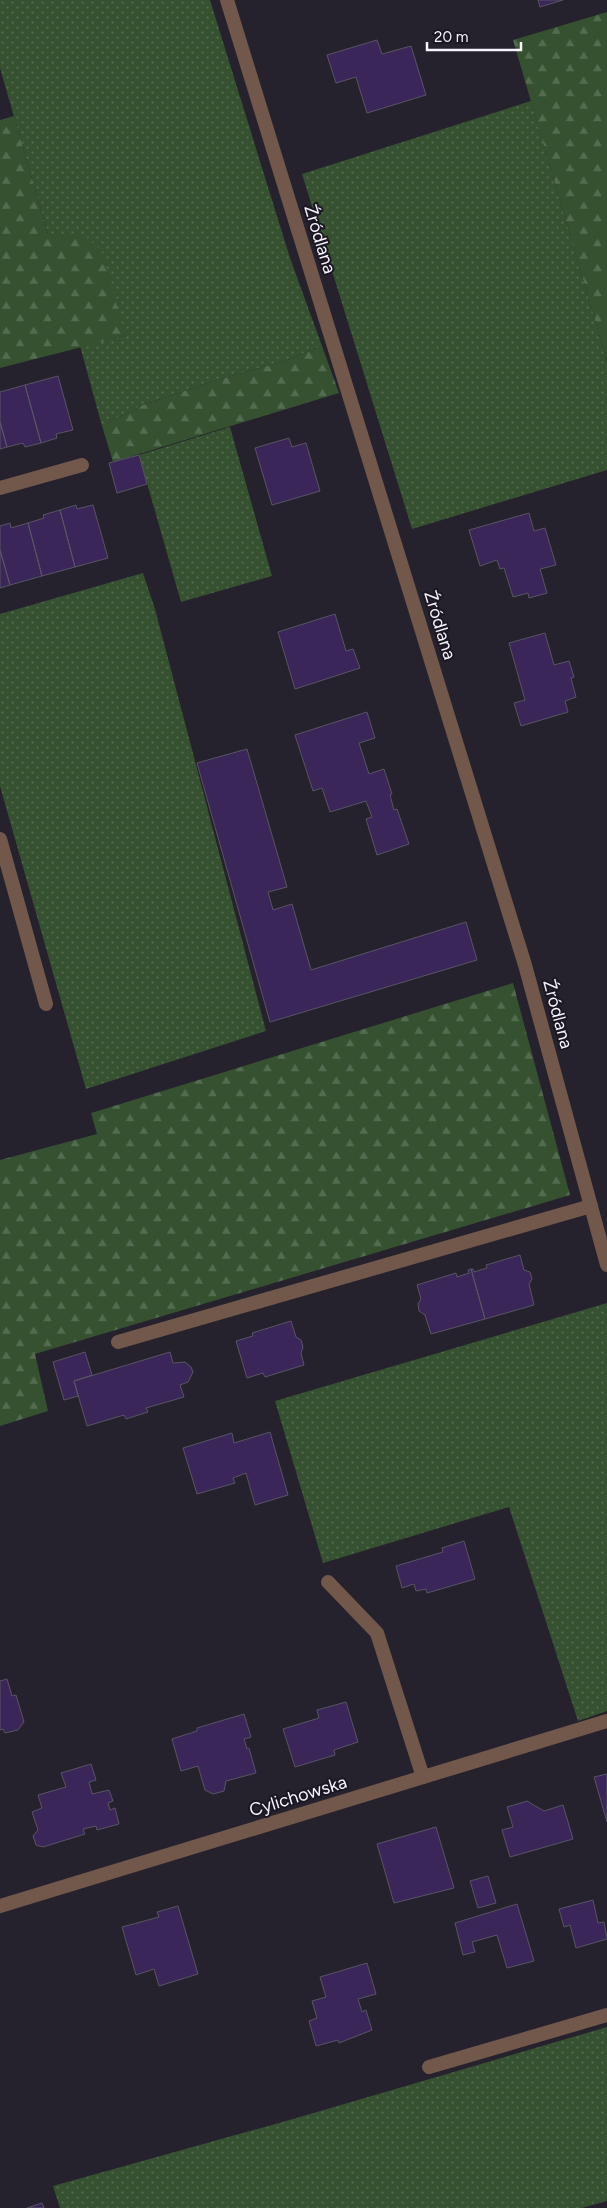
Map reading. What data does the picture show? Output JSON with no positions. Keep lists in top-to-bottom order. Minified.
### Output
{"streets":{"street":["Źródlana","Cylichowska"]},"scale_bar":"20 m"}
